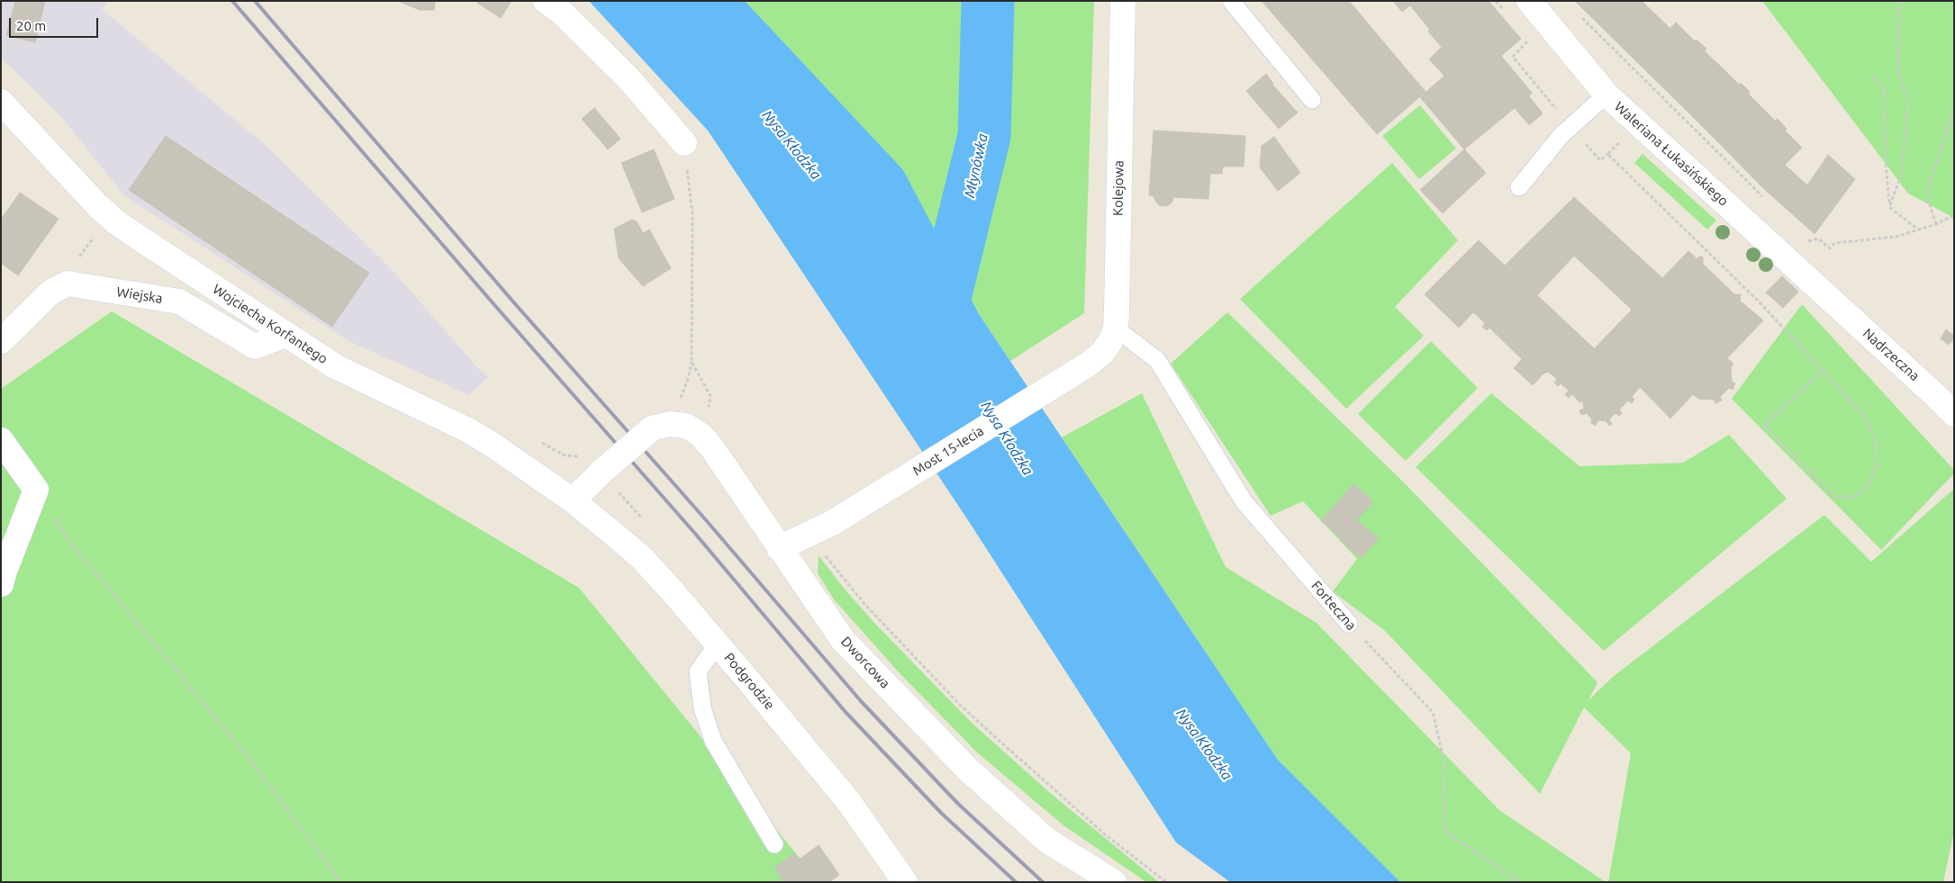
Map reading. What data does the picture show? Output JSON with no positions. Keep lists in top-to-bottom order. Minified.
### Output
{"streets":{"street":["Waleriana Łukasińskiego","Kolejowa","Wiejska","Wojciecha Korfantego","Nadrzeczna","Most 15-lecia","Dworcowa","Podgrodzie"],"lane":["Forteczna"]},"crossings":[["Waleriana Łukasińskiego","Nadrzeczna"],["Kolejowa","Most 15-lecia"],["Kolejowa","Forteczna"],["Wiejska","Wojciecha Korfantego"],["Wojciecha Korfantego","Dworcowa"],["Wojciecha Korfantego","Podgrodzie"],["Dworcowa","Podgrodzie"]],"water":["Nysa Kłodzka","Młynówka"],"scale_bar":"20 m"}
